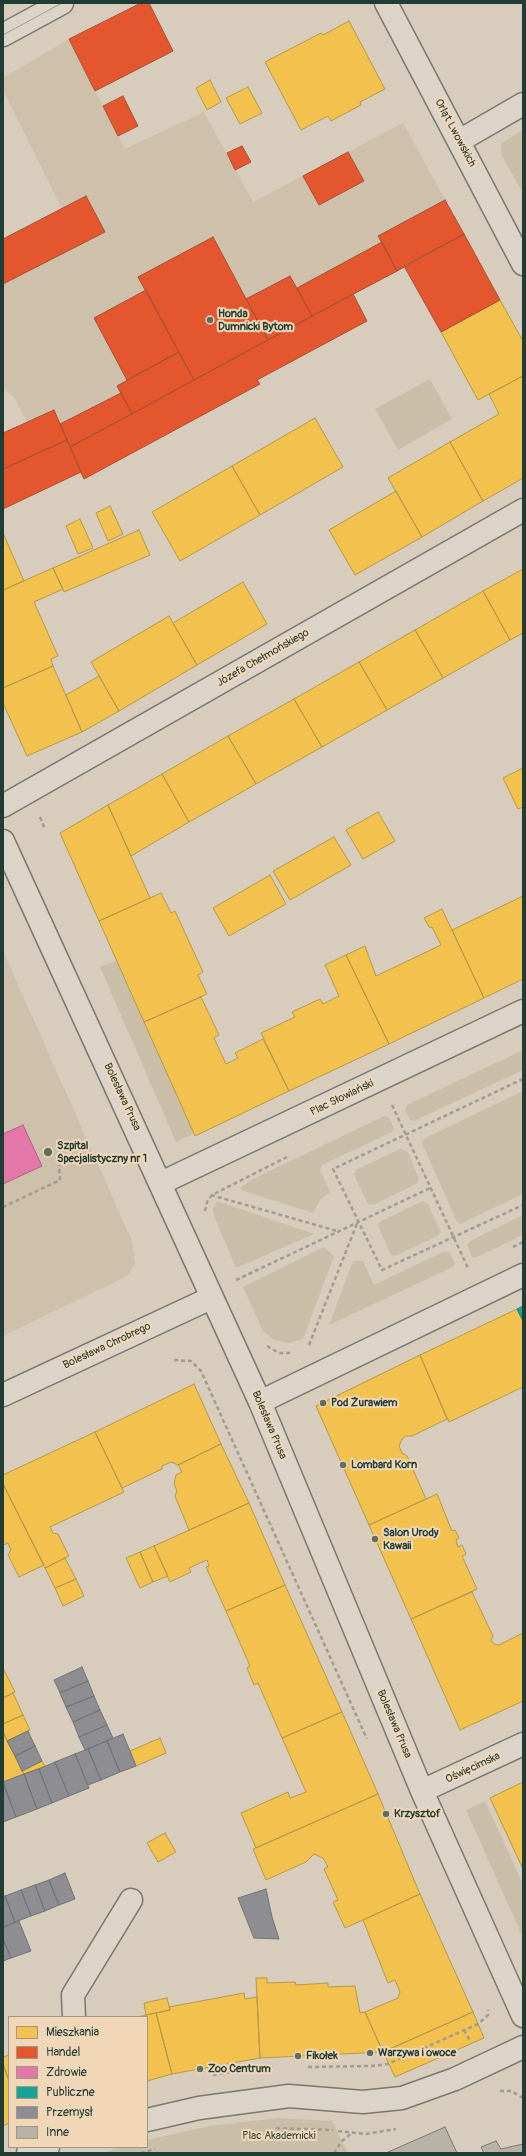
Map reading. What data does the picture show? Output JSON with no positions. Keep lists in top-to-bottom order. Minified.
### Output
{"streets":{"street":["Orląt Lwowskich","Józefa Chełmońskiego","Bolesława Prusa","Plac Słowiański","Bolesława Chrobrego","Oświęcimska"]},"crossings":[["Bolesława Prusa","Plac Słowiański"],["Bolesława Prusa","Bolesława Chrobrego"],["Bolesława Prusa","Oświęcimska"]],"parks":["Plac Akademicki"],"places":["Honda Dumnicki Bytom","Szpital Specjalistyczny nr 1","Pod Żurawiem","Lombard Korn","Salon Urody Kawaii","Krzysztof","Warzywa i owoce","Fikołek","Zoo Centrum"],"legend":["Mieszkania","Handel","Zdrowie","Publiczne","Przemysł","Inne"]}
